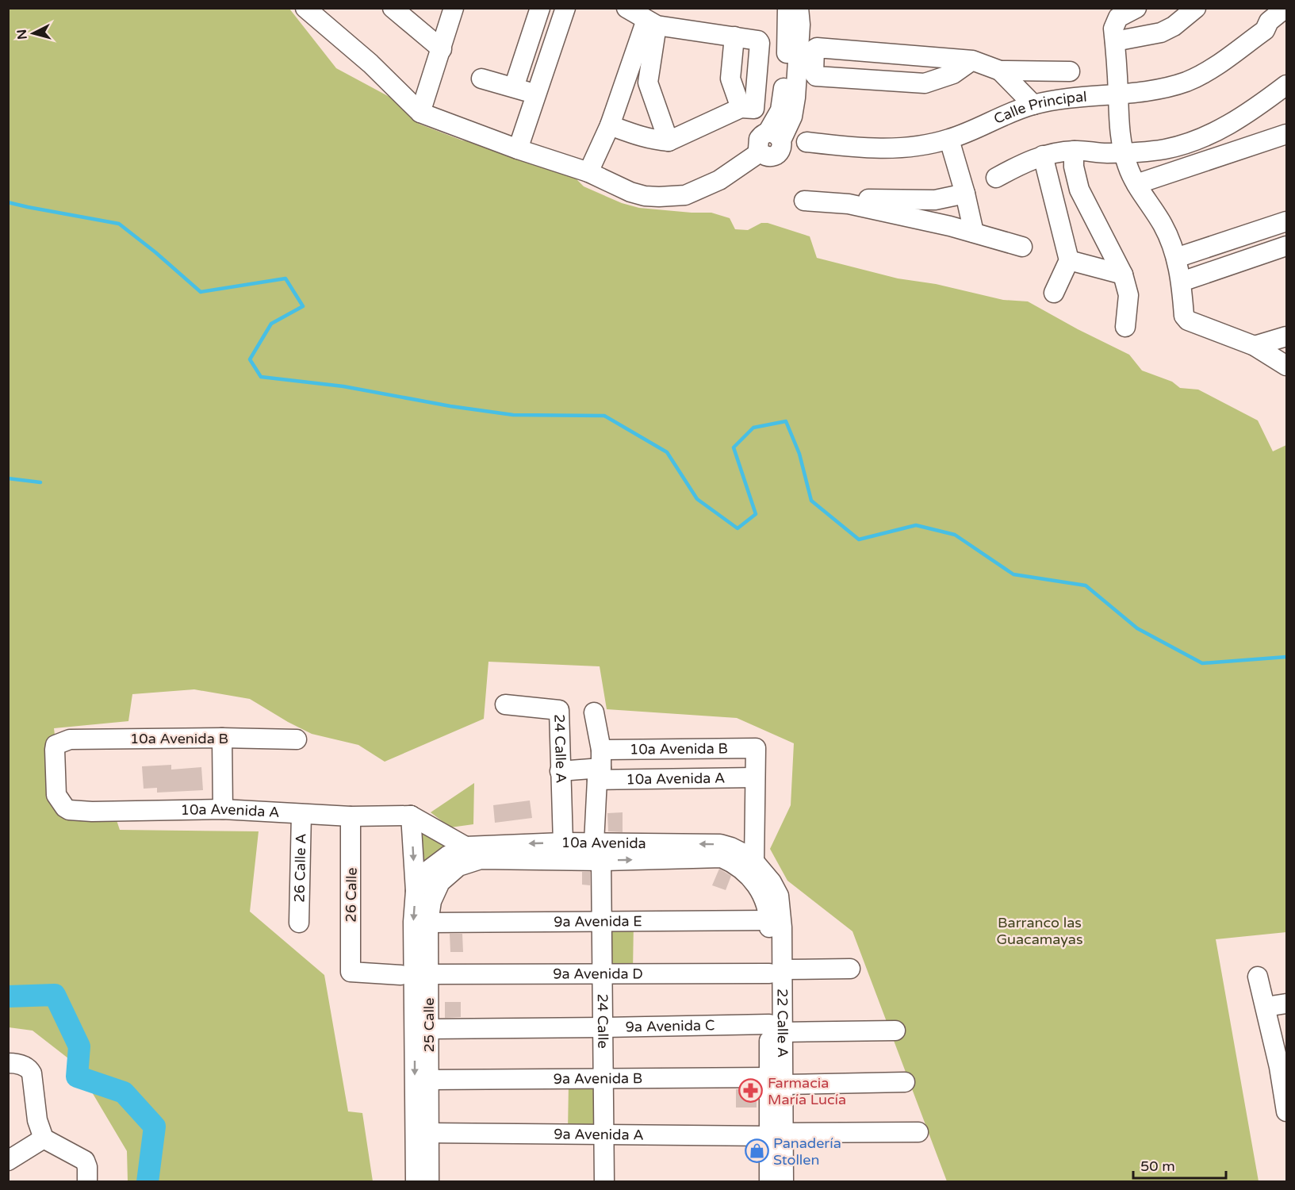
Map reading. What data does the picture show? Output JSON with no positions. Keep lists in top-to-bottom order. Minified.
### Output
{"streets":{"street":["Calle Principal","10a Avenida B","24 Calle A","10a Avenida A","10a Avenida","26 Calle A","26 Calle","9a Avenida E","9a Avenida D","24 Calle","22 Calle A","25 Calle","9a Avenida C","9a Avenida B","9a Avenida A"]},"crossings":[["10a Avenida B","10a Avenida A"],["10a Avenida B","22 Calle A"],["24 Calle A","10a Avenida A"],["24 Calle A","10a Avenida"],["10a Avenida A","26 Calle A"],["10a Avenida A","26 Calle"],["10a Avenida A","22 Calle A"],["10a Avenida A","25 Calle"],["10a Avenida","24 Calle"],["10a Avenida","22 Calle A"],["10a Avenida","25 Calle"],["9a Avenida E","24 Calle"],["9a Avenida E","22 Calle A"],["9a Avenida E","25 Calle"],["9a Avenida D","24 Calle"],["9a Avenida D","22 Calle A"],["9a Avenida D","25 Calle"],["24 Calle","9a Avenida C"],["24 Calle","9a Avenida B"],["24 Calle","9a Avenida A"],["22 Calle A","9a Avenida C"],["22 Calle A","9a Avenida B"],["22 Calle A","9a Avenida A"],["25 Calle","9a Avenida C"],["25 Calle","9a Avenida B"],["25 Calle","9a Avenida A"]],"parks":["Barranco las Guacamayas"],"places":{"pharmacy":["Farmacia María Lucía"],"shop":["Panadería Stollen"]},"scale_bar":"50 m","north":"left"}
